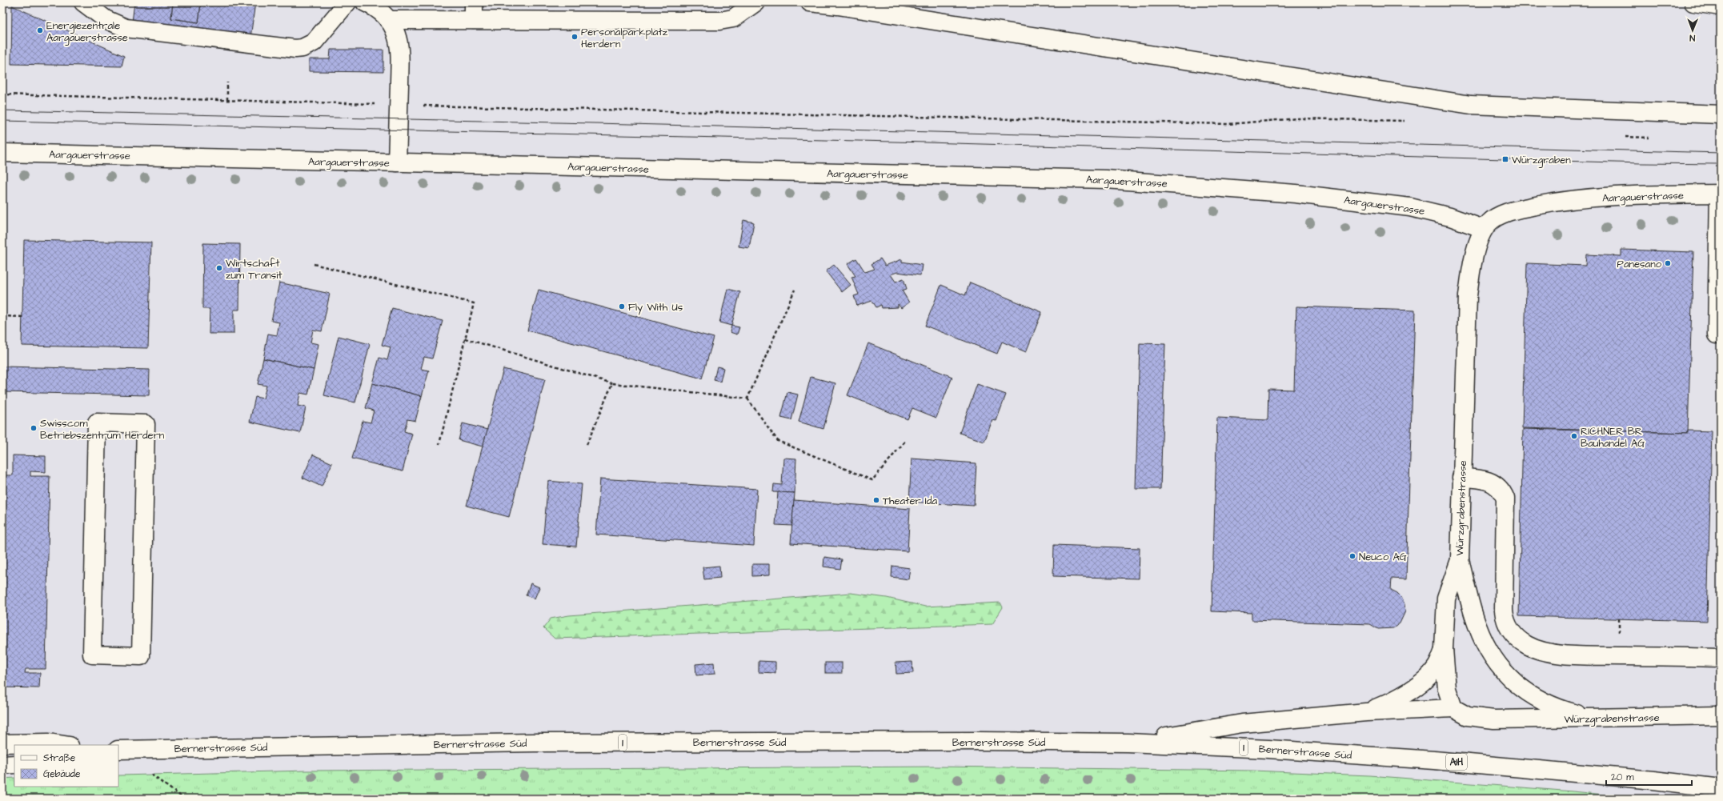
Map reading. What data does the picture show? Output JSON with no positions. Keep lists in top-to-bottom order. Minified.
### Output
{"streets":{"main road":["Aargauerstrasse","Würzgrabenstrasse","Bernerstrasse Süd","1","A1H"]},"crossings":[["Aargauerstrasse","Würzgrabenstrasse"],["Bernerstrasse Süd","A1H"]],"places":{"other":["Energiezentrale Aargauerstrasse","Personalparkplatz Herdern","Panesano","Wirtschaft zum Transit","Fly With Us","Swisscom Betriebszentrum Herdern","RICHNER BR Bauhandel AG","Theater Ida","Neuco AG"],"transit":["Würzgraben"]},"legend":["Straße","Gebäude"],"scale_bar":"20 m","north":"bottom"}
